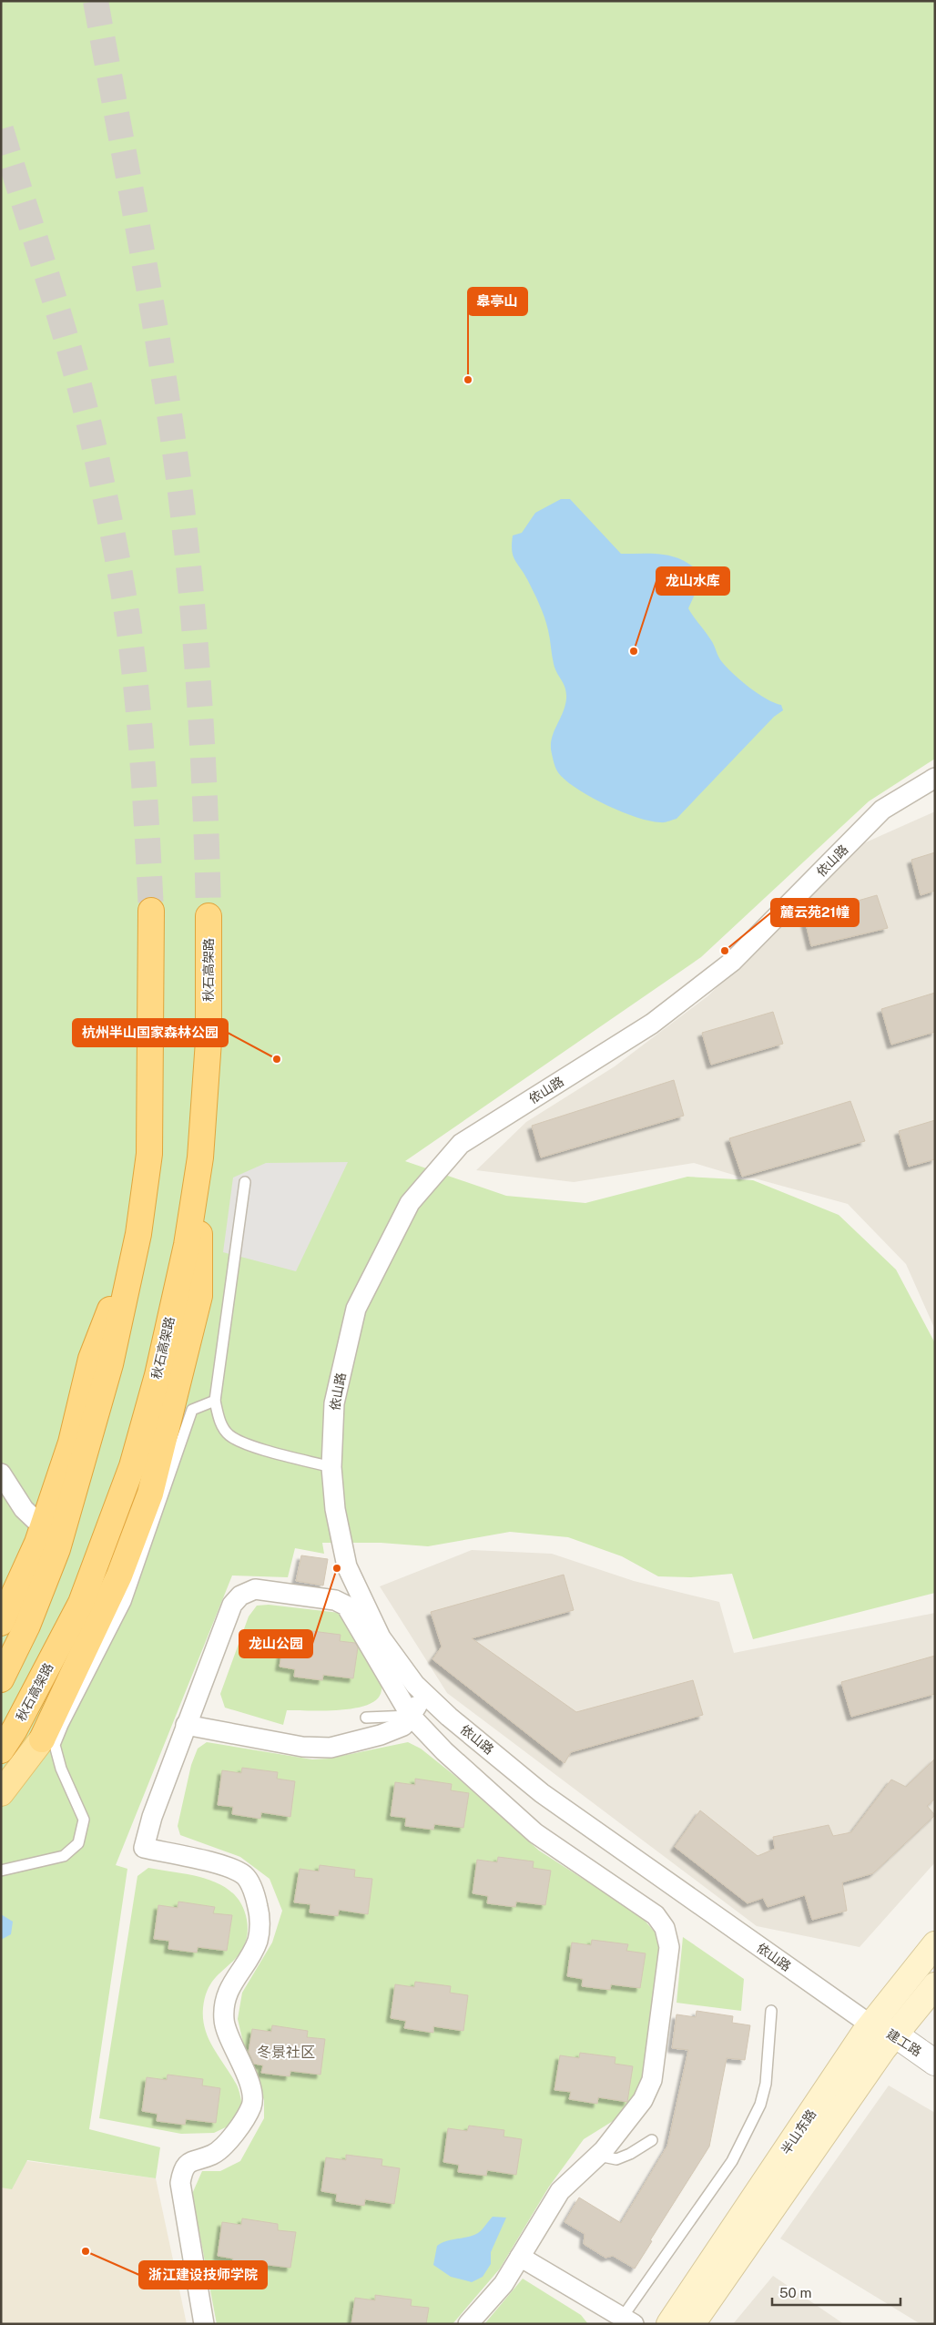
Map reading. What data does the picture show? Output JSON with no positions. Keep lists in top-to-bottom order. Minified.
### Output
{"streets":{"highway":["秋石高架路"],"main road":["半山东路"],"street":["依山路","建工路"]},"crossings":[["依山路","建工路"],["依山路","半山东路"],["建工路","半山东路"]],"districts":["冬景社区"],"places":["皋亭山","龙山水库","麓云苑21幢","杭州半山国家森林公园","龙山公园","浙江建设技师学院"],"scale_bar":"50 m"}
